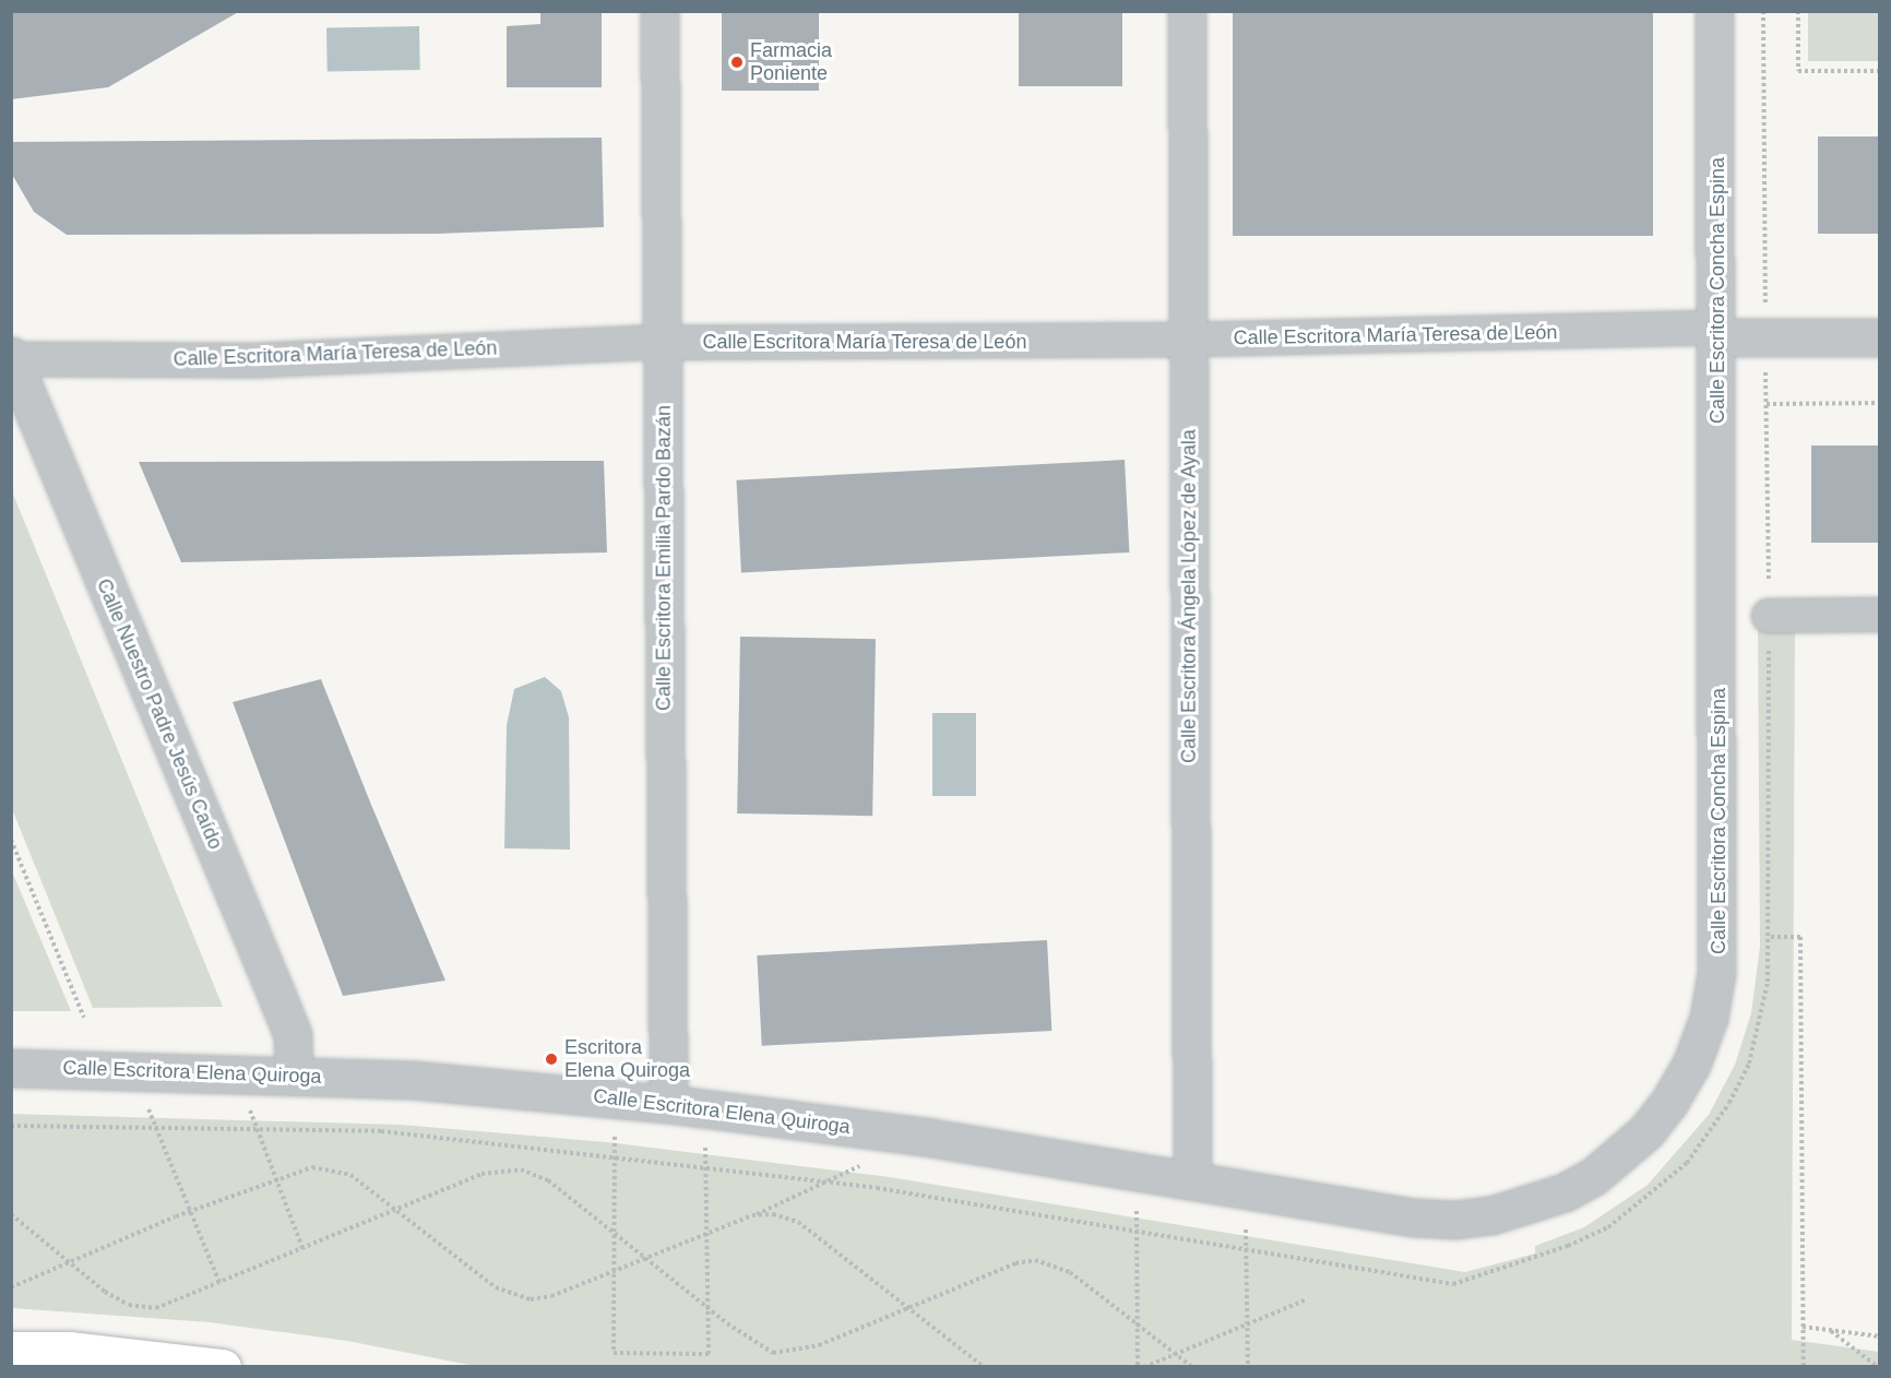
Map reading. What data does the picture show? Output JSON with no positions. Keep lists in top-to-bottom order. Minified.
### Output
{"streets":{"street":["Calle Escritora Concha Espina","Calle Escritora María Teresa de León","Calle Escritora Emilia Pardo Bazán","Calle Escritora Ángela López de Ayala","Calle Nuestro Padre Jesús Caído","Calle Escritora Elena Quiroga"]},"crossings":[["Calle Escritora Concha Espina","Calle Escritora María Teresa de León"],["Calle Escritora Concha Espina","Calle Escritora Ángela López de Ayala"],["Calle Escritora Concha Espina","Calle Escritora Elena Quiroga"],["Calle Escritora María Teresa de León","Calle Escritora Emilia Pardo Bazán"],["Calle Escritora María Teresa de León","Calle Escritora Ángela López de Ayala"],["Calle Escritora María Teresa de León","Calle Nuestro Padre Jesús Caído"],["Calle Escritora Emilia Pardo Bazán","Calle Escritora Elena Quiroga"],["Calle Escritora Ángela López de Ayala","Calle Escritora Elena Quiroga"],["Calle Nuestro Padre Jesús Caído","Calle Escritora Elena Quiroga"]],"places":["Farmacia Poniente","Escritora Elena Quiroga"]}
